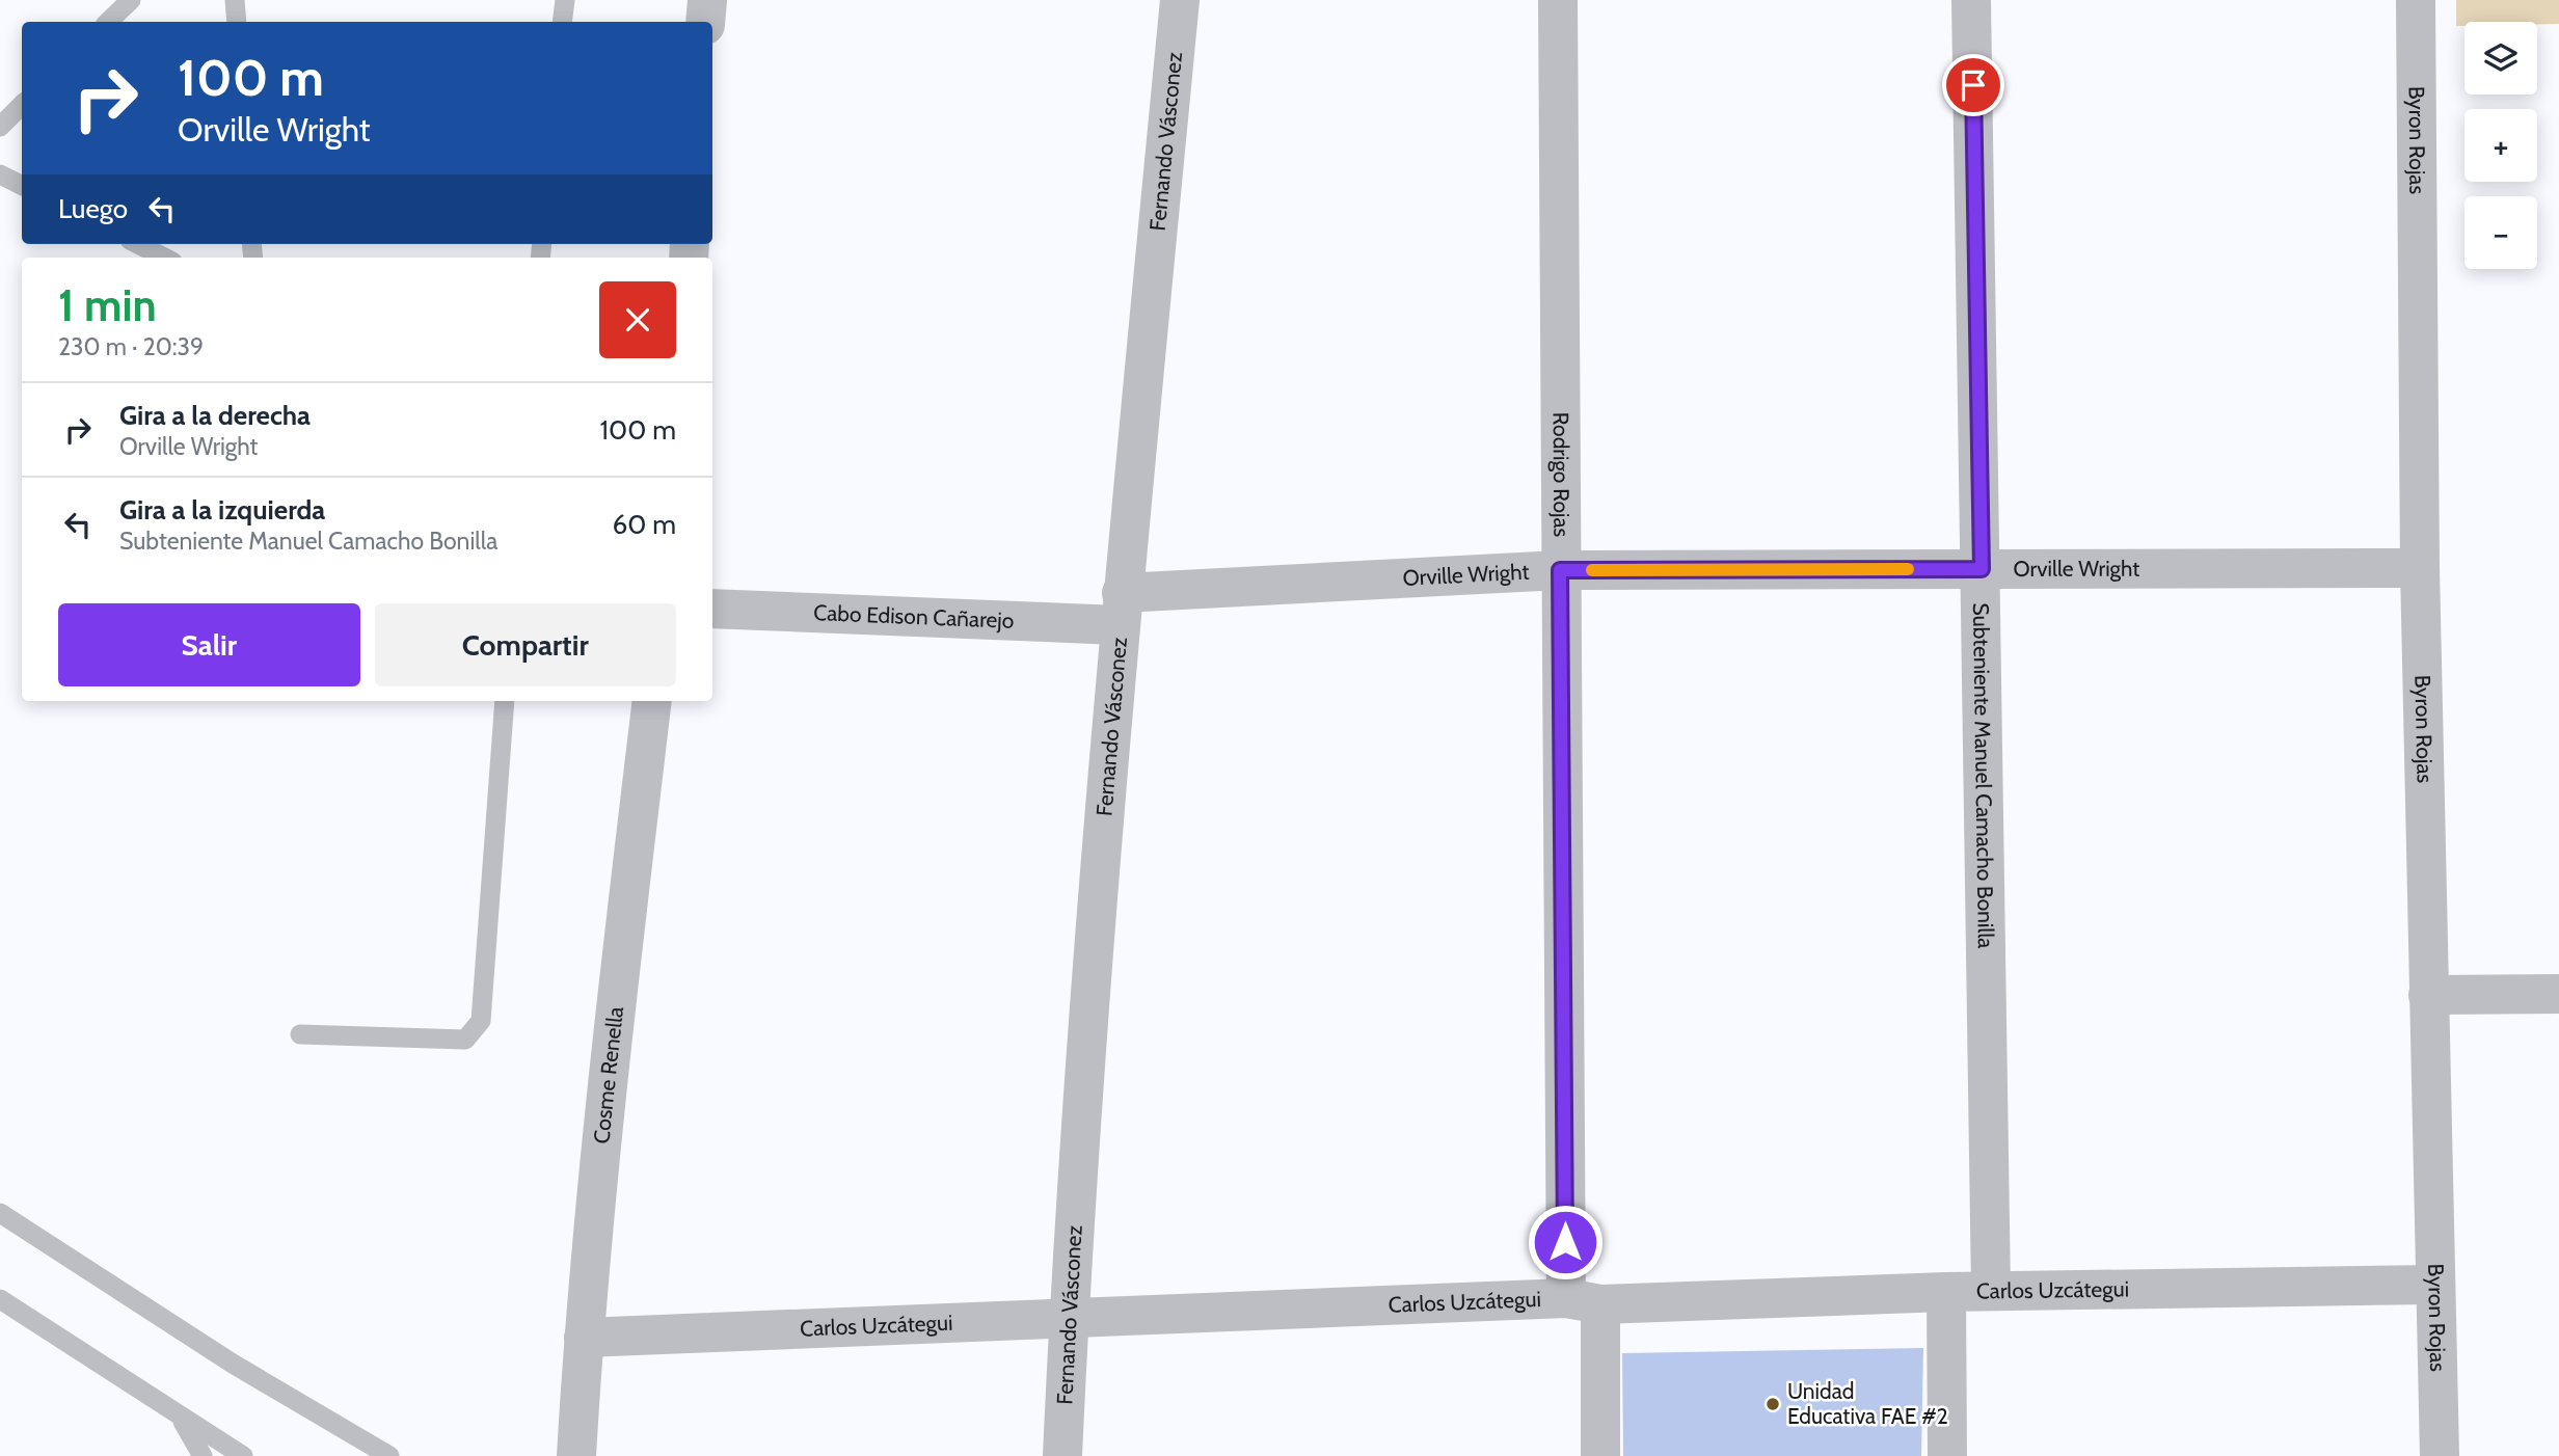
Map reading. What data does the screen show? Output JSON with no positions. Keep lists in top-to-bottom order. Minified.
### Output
{"streets":{"street":["Byron Rojas","Fernando Vásconez","Rodrigo Rojas","Orville Wright","Cabo Edison Cañarejo","Subteniente Manuel Camacho Bonilla","Cosme Renella","Carlos Uzcátegui"]},"crossings":[["Byron Rojas","Orville Wright"],["Byron Rojas","Carlos Uzcátegui"],["Fernando Vásconez","Orville Wright"],["Fernando Vásconez","Cabo Edison Cañarejo"],["Fernando Vásconez","Carlos Uzcátegui"],["Rodrigo Rojas","Orville Wright"],["Rodrigo Rojas","Carlos Uzcátegui"],["Orville Wright","Cabo Edison Cañarejo"],["Orville Wright","Subteniente Manuel Camacho Bonilla"],["Subteniente Manuel Camacho Bonilla","Carlos Uzcátegui"],["Cosme Renella","Carlos Uzcátegui"]],"places":["Unidad Educativa FAE #2"],"page":{"map_buttons":["+","−"],"turn":["100 m","Orville Wright"],"then":"Luego","heading":["1 min","230 m · 20:39"],"list":[{"name":"Gira a la derecha","note":"Orville Wright","value":"100 m"},{"name":"Gira a la izquierda","note":"Subteniente Manuel Camacho Bonilla","value":"60 m"}],"buttons":["Salir","Compartir"]}}
